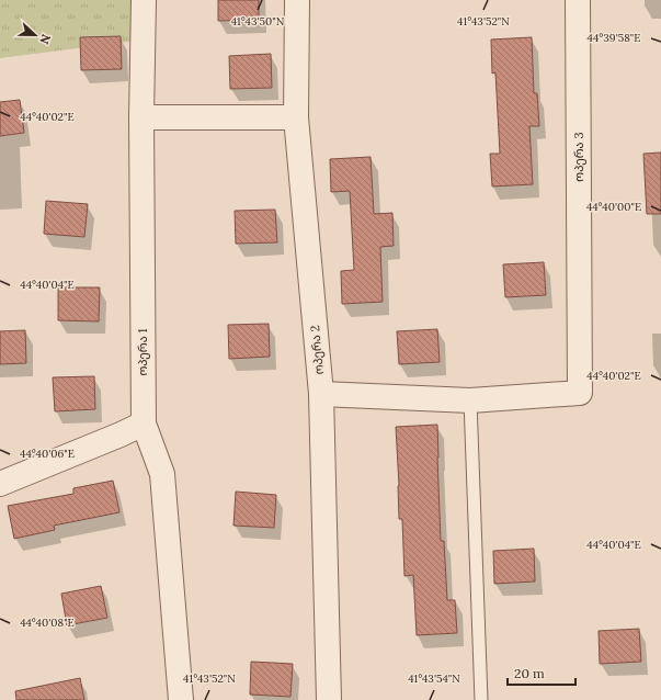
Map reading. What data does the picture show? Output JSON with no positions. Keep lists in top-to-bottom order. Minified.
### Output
{"streets":{"street":["ოპერა 3","ოპერა 2","ოპერა 1"]},"scale_bar":"20 m","north":"right","coordinates":["41°43'50\"N","41°43'52\"N","44°39'58\"E","44°40'02\"E","44°40'00\"E","44°40'04\"E","44°40'06\"E","44°40'08\"E","41°43'54\"N"]}
